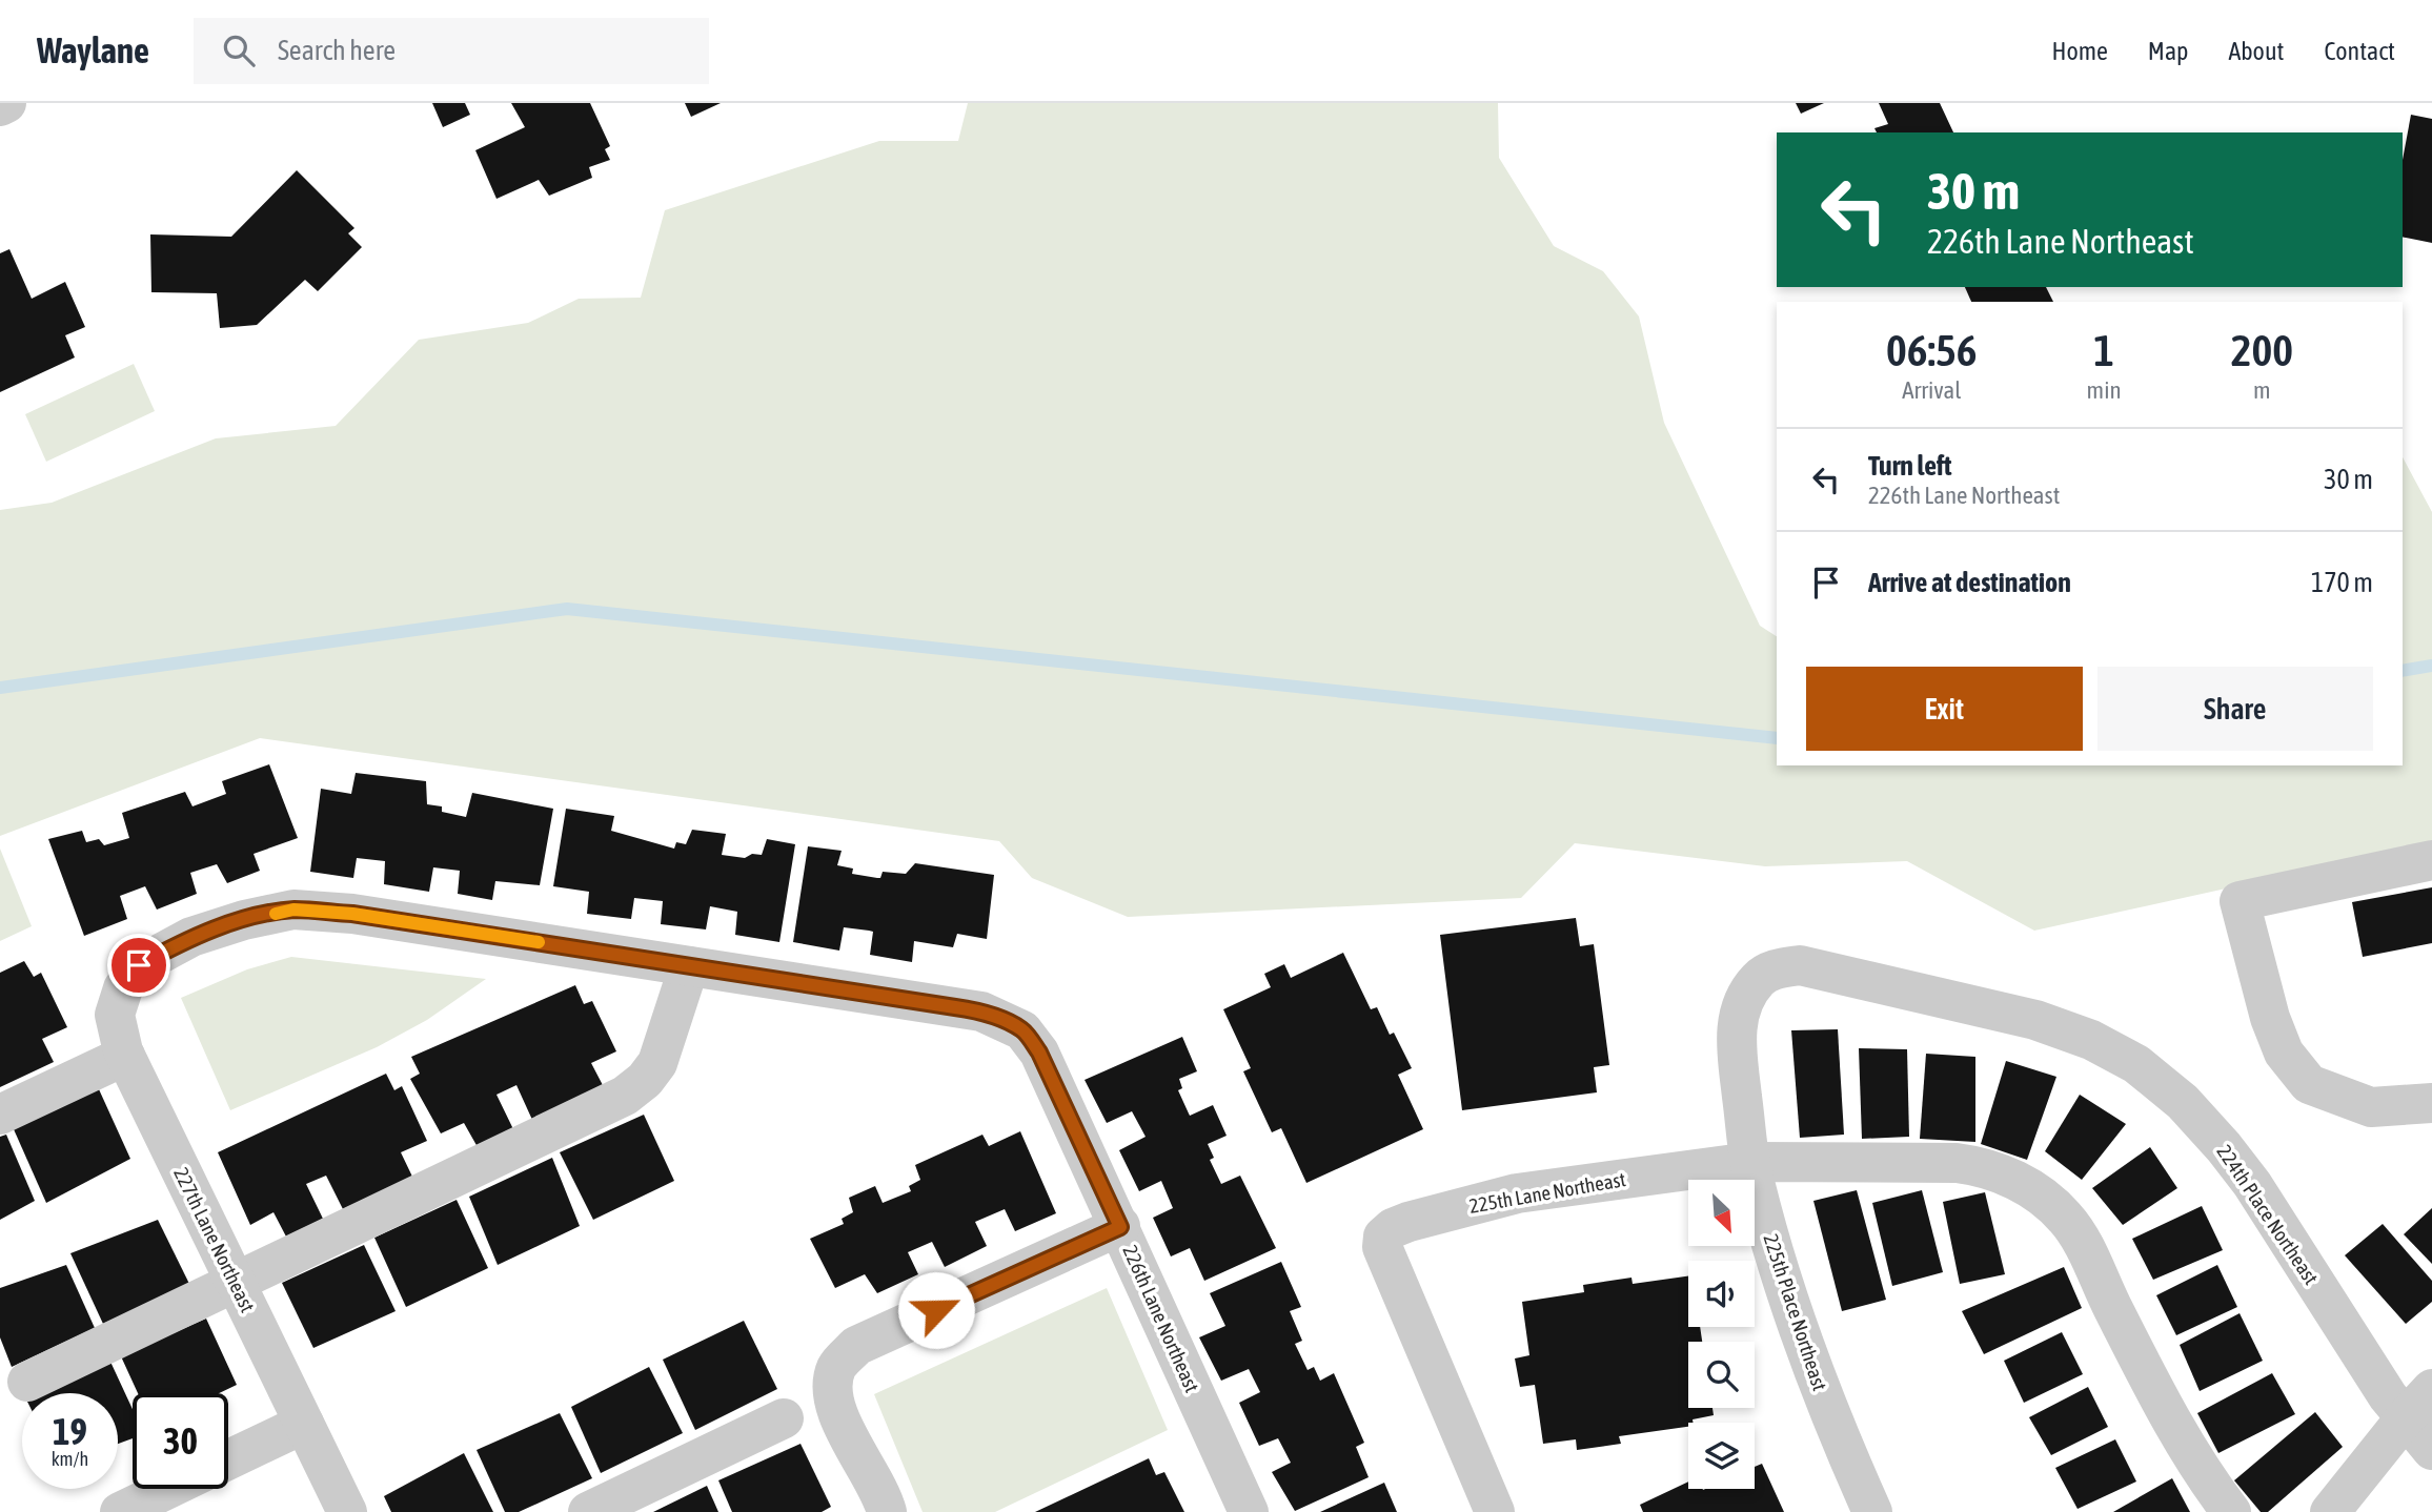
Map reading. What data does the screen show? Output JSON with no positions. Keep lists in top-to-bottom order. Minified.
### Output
{"streets":{"street":["225th Lane Northeast","224th Place Northeast","227th Lane Northeast","225th Place Northeast","226th Lane Northeast"]},"crossings":[["225th Lane Northeast","225th Place Northeast"],["224th Place Northeast","225th Place Northeast"],["227th Lane Northeast","226th Lane Northeast"]],"north":"bottom right","page":{"header":"Waylane","search":"Search here","nav":["Home","Map","About","Contact"],"turn":["30 m","226th Lane Northeast"],"eta":["06:56","Arrival","1","min","200","m"],"list":[{"name":"Turn left","note":"226th Lane Northeast","value":"30 m"},{"name":"Arrive at destination","value":"170 m"}],"buttons":["Exit","Share"],"speed":"19 km/h","limit":"30"}}
